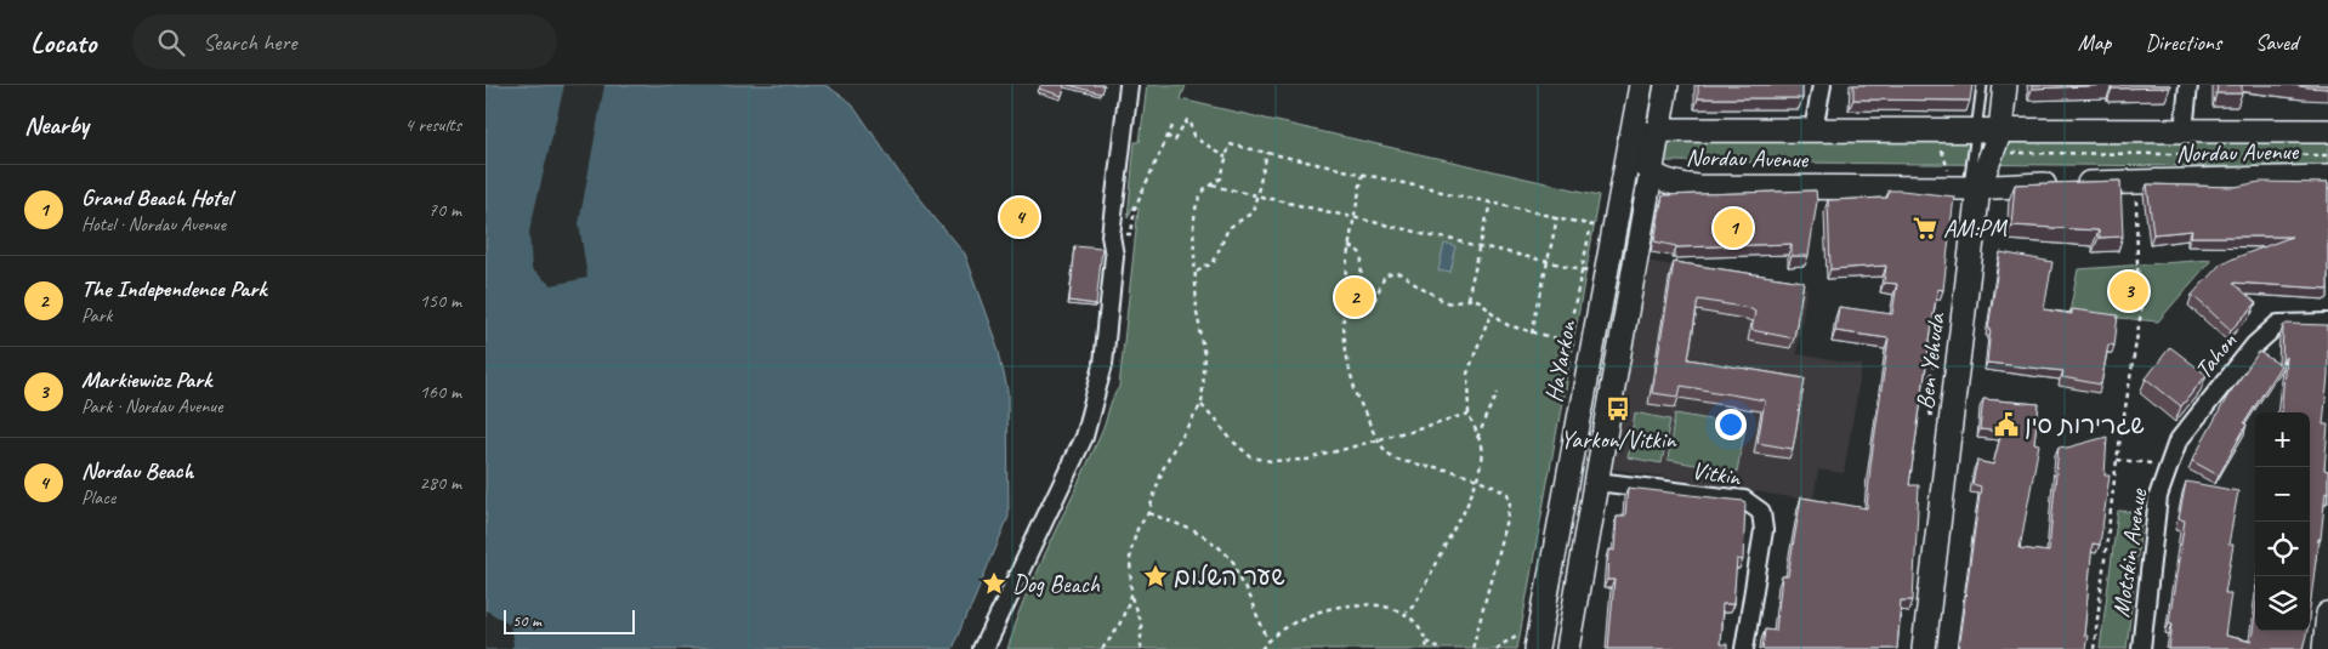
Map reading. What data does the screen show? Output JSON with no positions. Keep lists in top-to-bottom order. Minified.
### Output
{"streets":{"street":["Nordau Avenue","Tahon","HaYarkon","Ben Yehuda","Vitkin","Motskin Avenue"]},"crossings":[["Nordau Avenue","HaYarkon"],["Nordau Avenue","Ben Yehuda"],["Tahon","Motskin Avenue"]],"places":{"supermarket":["AM:PM"],"bus stop":["Yarkon/Vitkin"],"public building":["שגרירות סין"],"place":["שער השלום","Dog Beach"]},"scale_bar":"50 m","page":{"header":"Locato","search":"Search here","nav":["Map","Directions","Saved"],"heading":["Nearby","4 results"],"list":[{"mark":"1","name":"Grand Beach Hotel","note":"Hotel · Nordau Avenue","value":"70 m"},{"mark":"2","name":"The Independence Park","note":"Park","value":"150 m"},{"mark":"3","name":"Markiewicz Park","note":"Park · Nordau Avenue","value":"160 m"},{"mark":"4","name":"Nordau Beach","note":"Place","value":"280 m"}],"pins":["4","1","3","2"],"map_buttons":["+","−"],"scale":"50 m"}}
